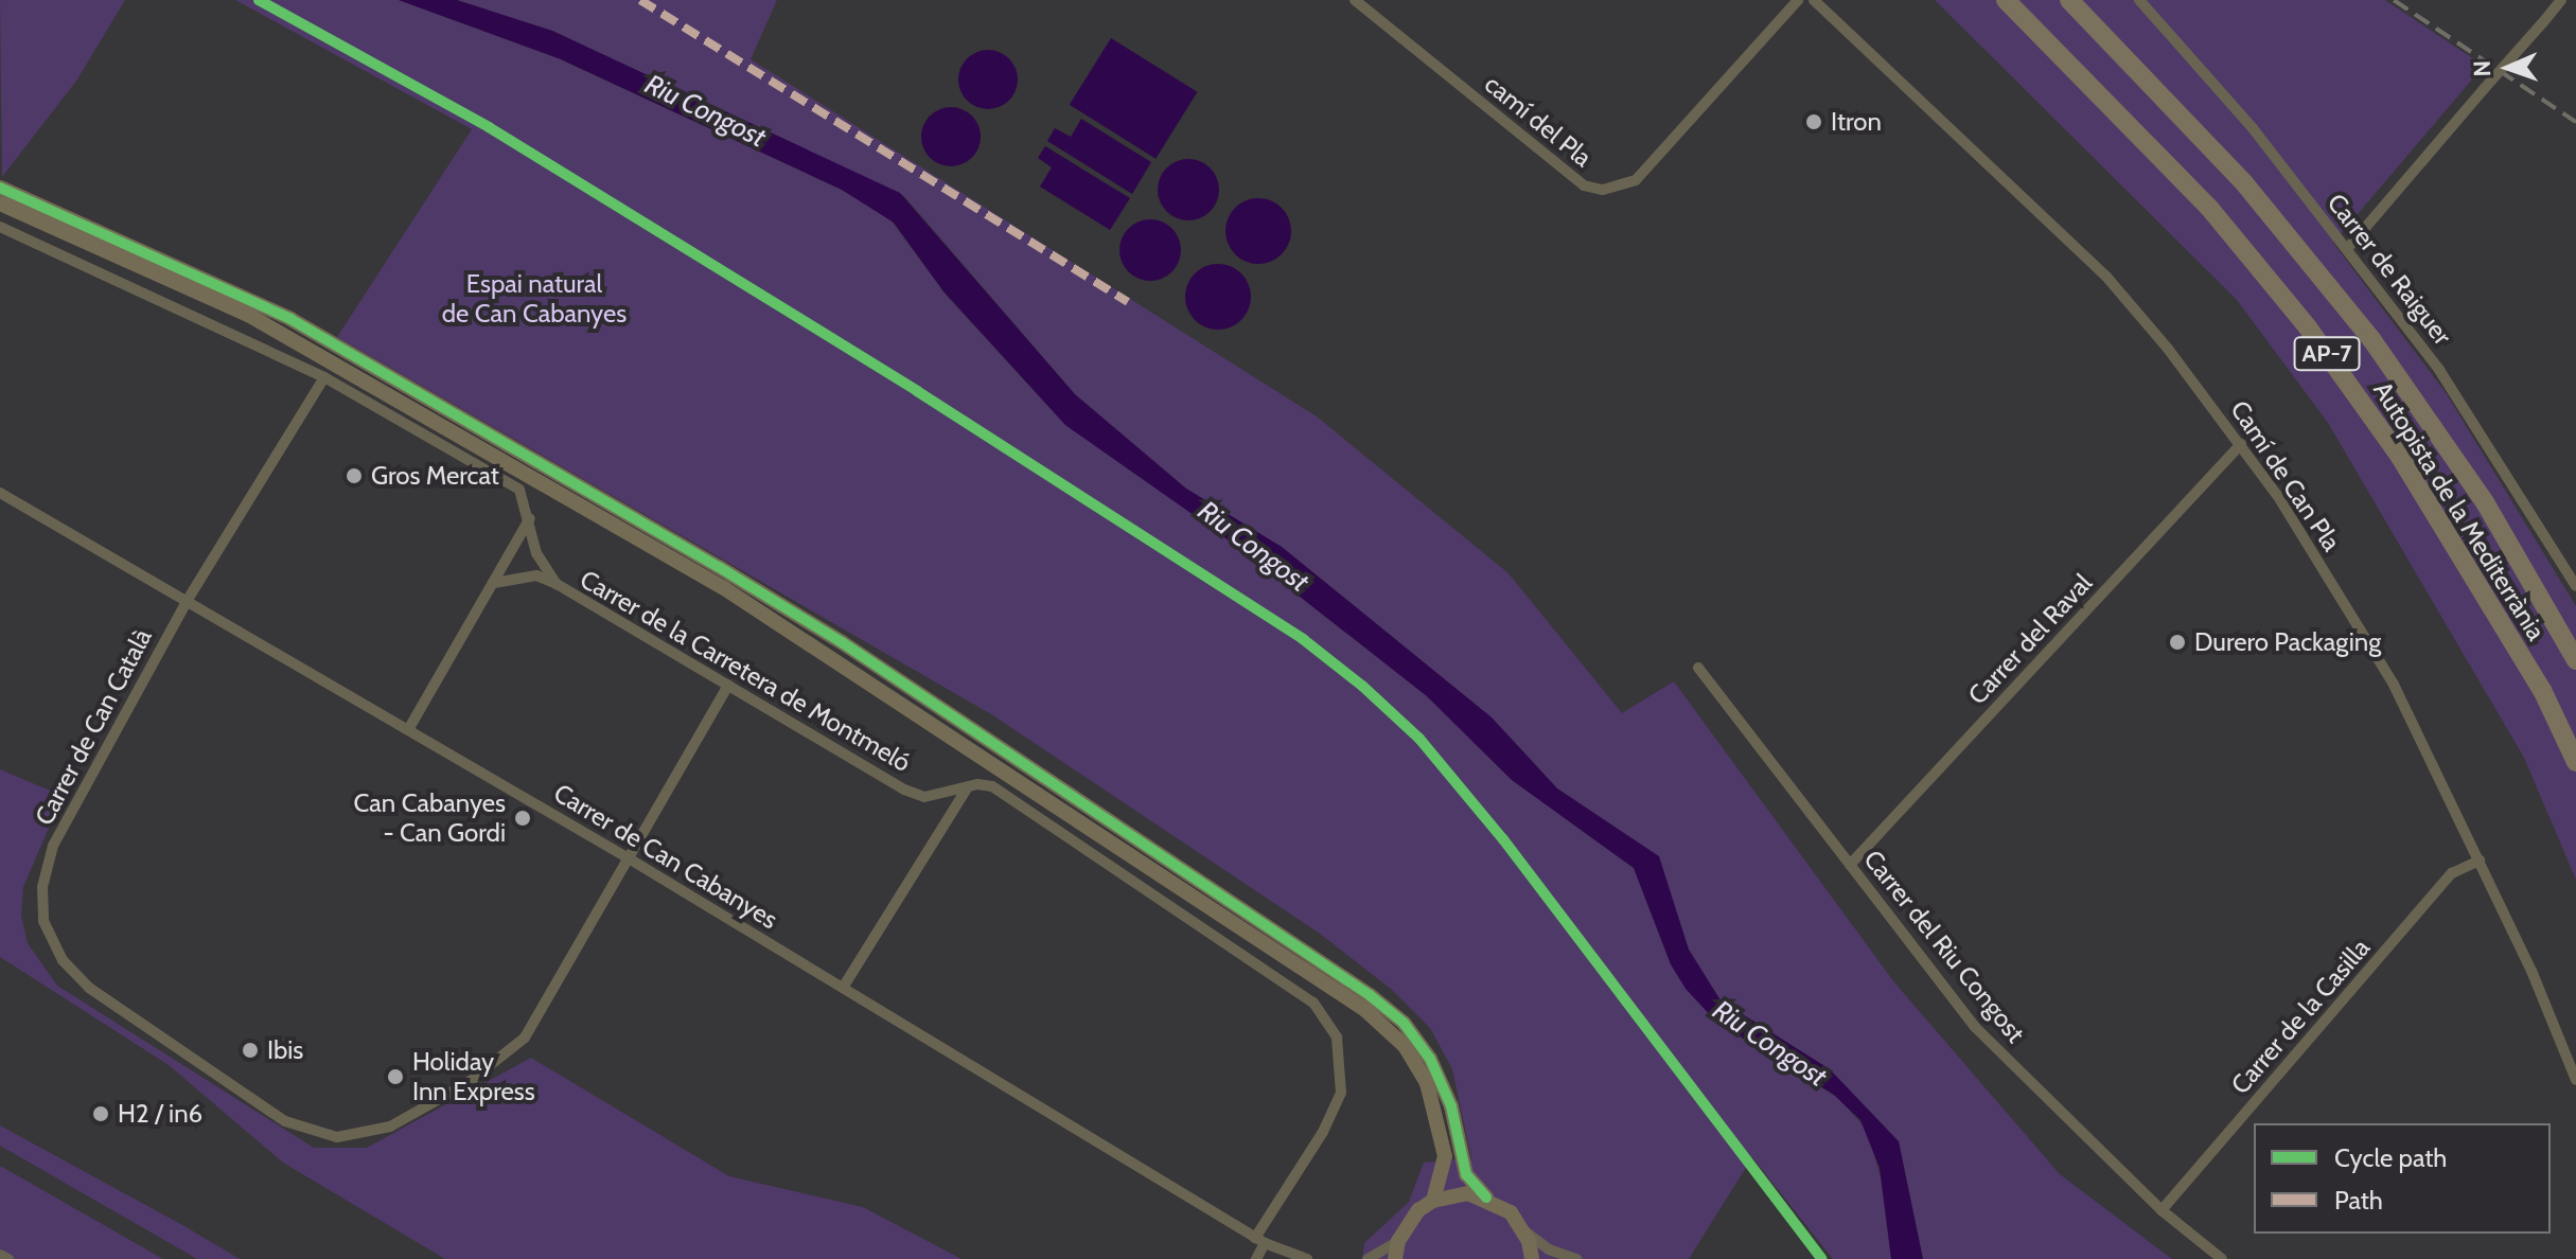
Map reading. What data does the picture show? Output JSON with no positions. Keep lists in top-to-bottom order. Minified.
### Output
{"streets":{"highway":["AP-7","Autopista de la Mediterrània"],"street":["camí del Pla","Carrer de Raiguer","Camí de Can Pla","Carrer del Raval","Carrer de la Carretera de Montmeló","Carrer de Can Català","Carrer de Can Cabanyes","Carrer del Riu Congost","Carrer de la Casilla"]},"crossings":[["Camí de Can Pla","Carrer del Raval"],["Camí de Can Pla","Carrer de la Casilla"],["Carrer del Raval","Carrer del Riu Congost"],["Carrer de la Carretera de Montmeló","Carrer de Can Català"],["Carrer de la Carretera de Montmeló","Carrer de Can Cabanyes"],["Carrer de Can Català","Carrer de Can Cabanyes"],["Carrer del Riu Congost","Carrer de la Casilla"]],"water":["Riu Congost"],"parks":["Espai natural de Can Cabanyes"],"places":["Itron","Gros Mercat","Durero Packaging","Can Cabanyes - Can Gordi","Ibis","Holiday Inn Express","H2 / in6"],"legend":["Cycle path","Path"],"north":"left"}
